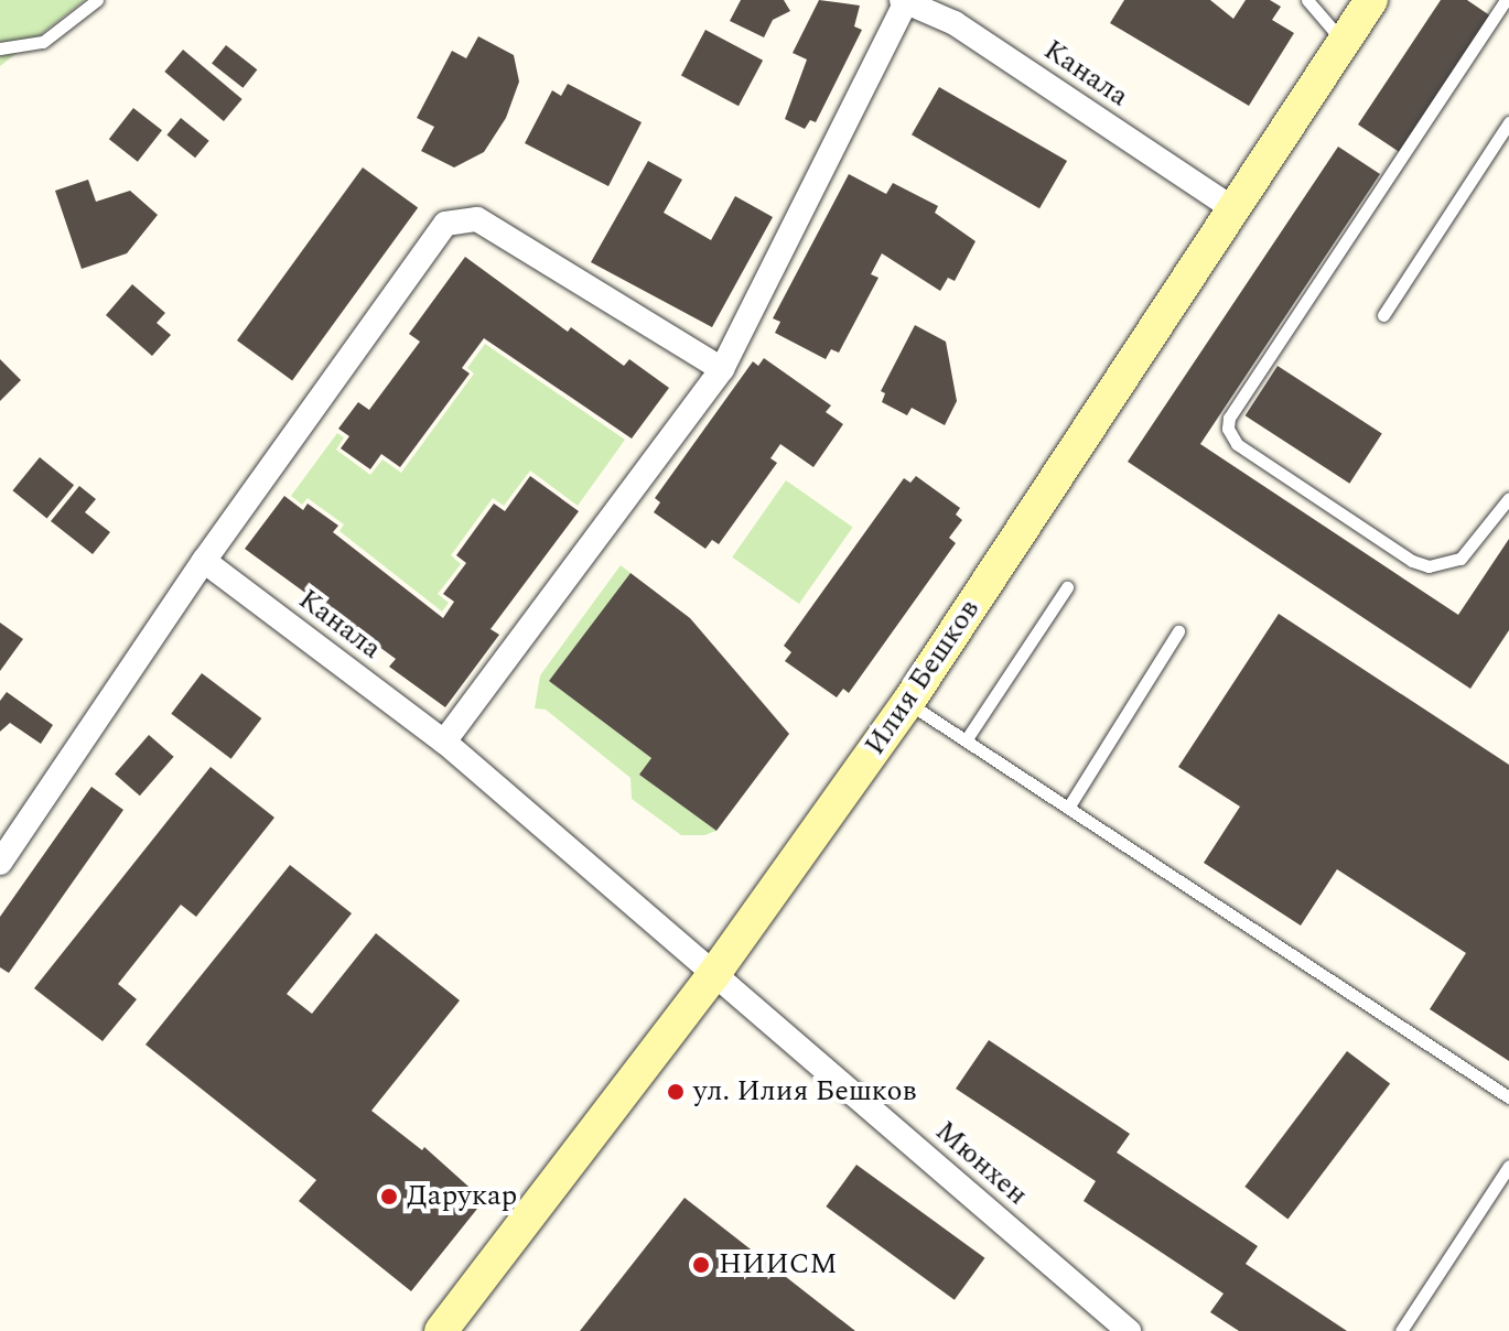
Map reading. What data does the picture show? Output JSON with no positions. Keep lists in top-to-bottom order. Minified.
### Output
{"streets":{"street":["Канала","Илия Бешков","Мюнхен"]},"crossings":[["Канала","Илия Бешков"],["Канала","Мюнхен"],["Илия Бешков","Мюнхен"]],"places":["ул. Илия Бешков","Дарукар","НИИСМ"]}
